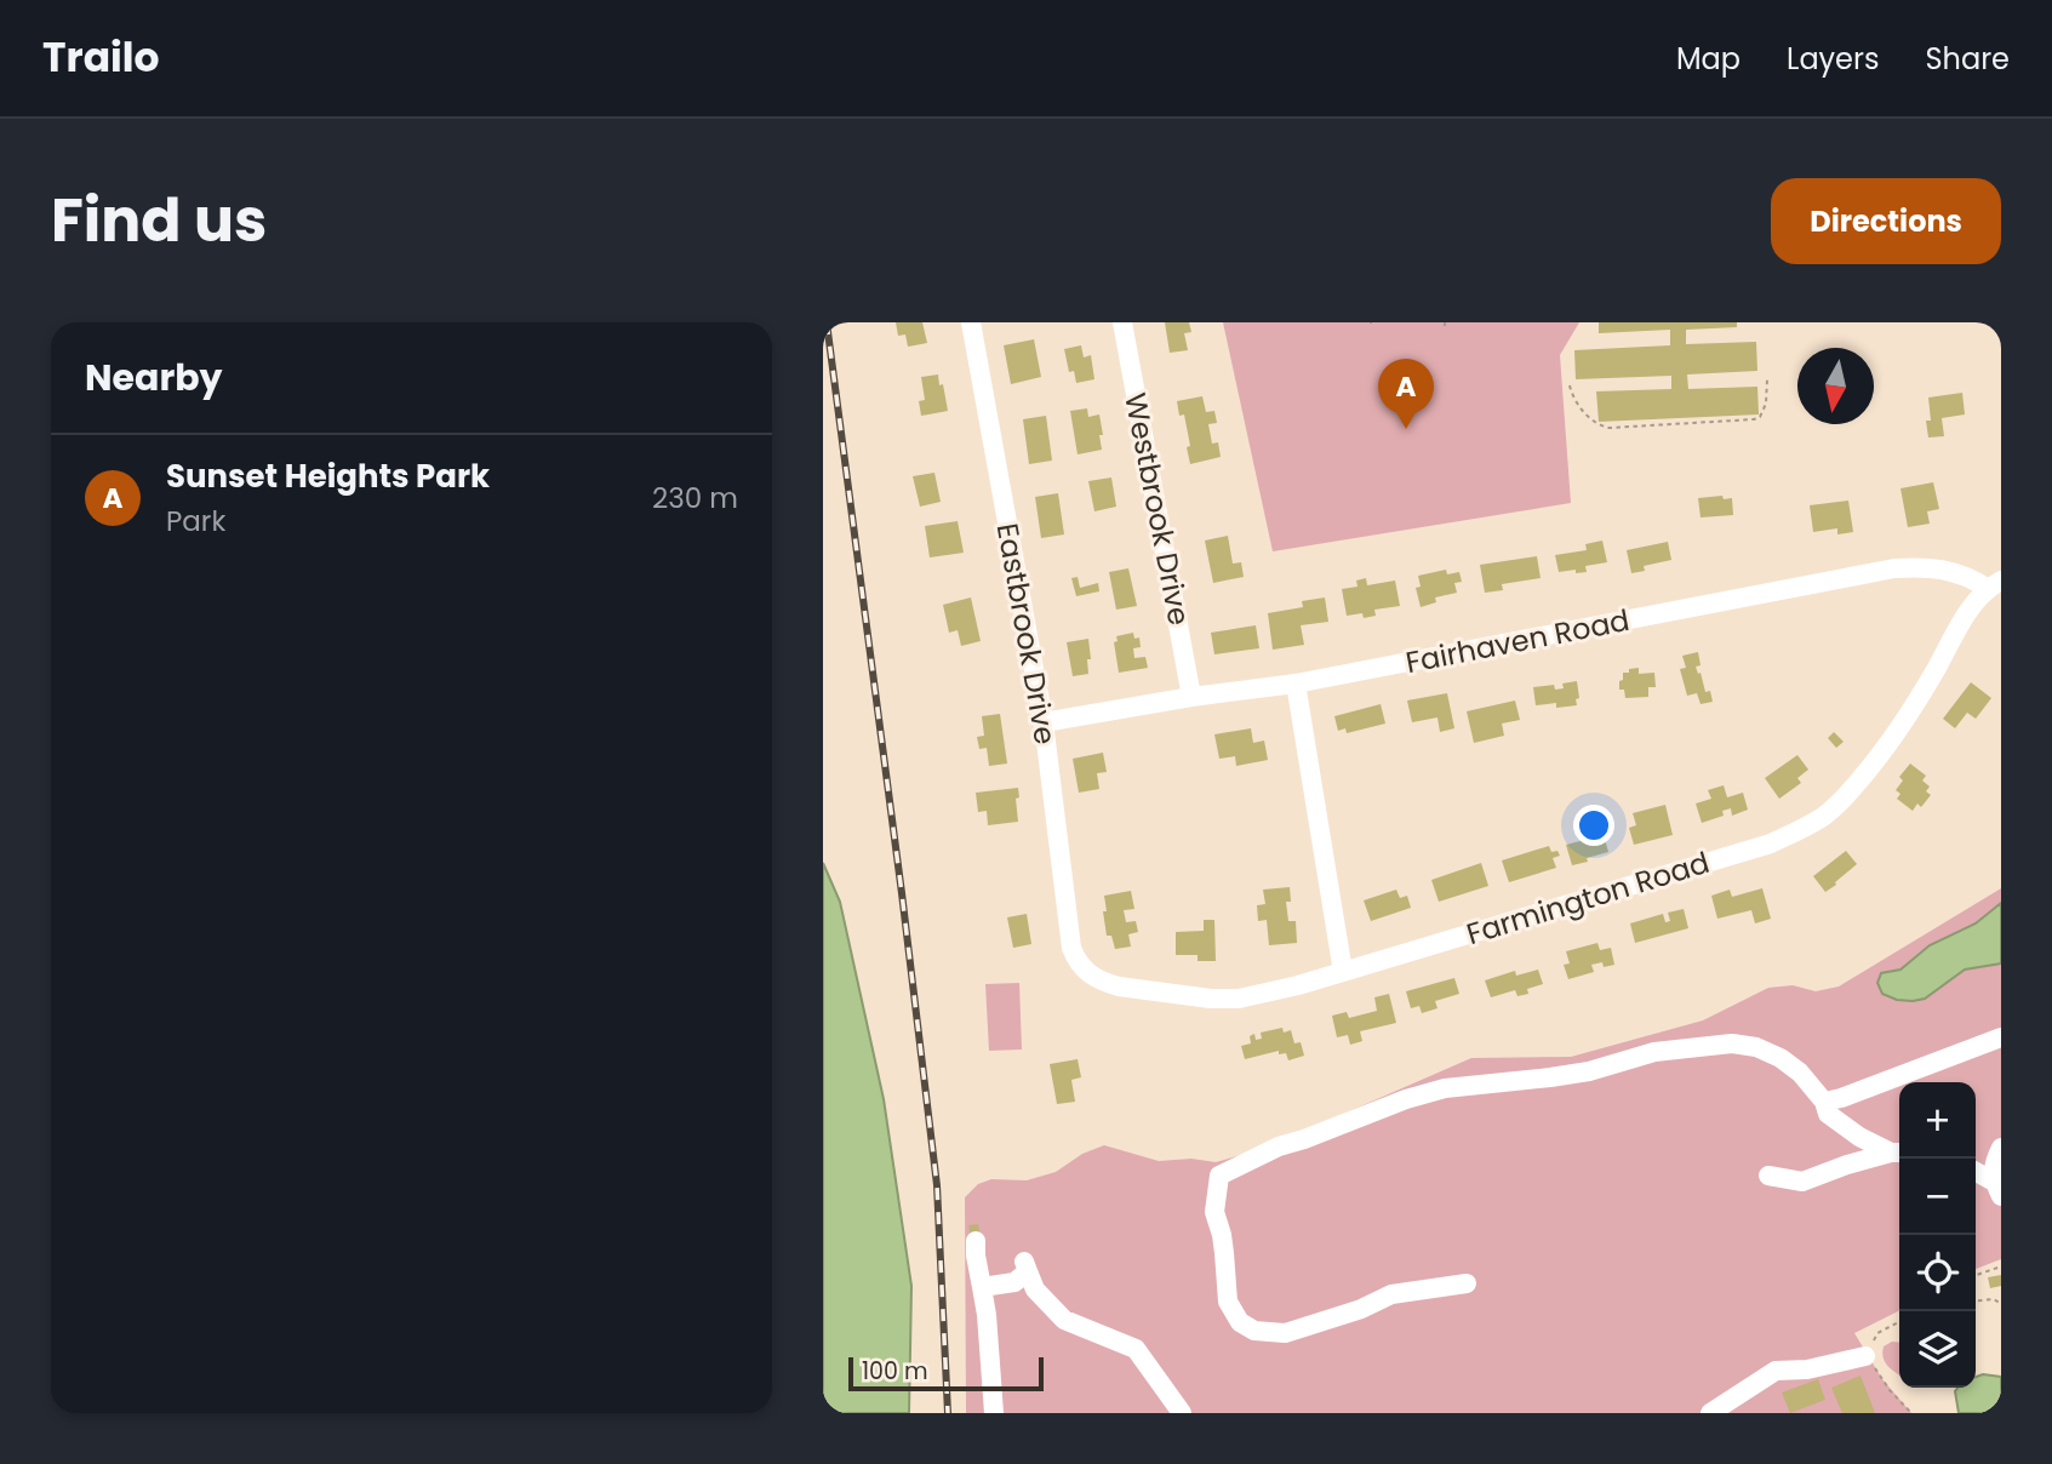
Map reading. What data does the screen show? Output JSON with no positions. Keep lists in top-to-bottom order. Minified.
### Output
{"streets":{"street":["Westbrook Drive","Eastbrook Drive","Fairhaven Road","Farmington Road"]},"crossings":[["Westbrook Drive","Fairhaven Road"],["Eastbrook Drive","Fairhaven Road"],["Eastbrook Drive","Farmington Road"],["Fairhaven Road","Farmington Road"]],"scale_bar":"100 m","north":"bottom","page":{"header":"Trailo","nav":["Map","Layers","Share"],"title":"Find us","buttons":"Directions","heading":"Nearby","pins":"A","list":[{"mark":"A","name":"Sunset Heights Park","note":"Park","value":"230 m"}],"map_buttons":["+","−"],"scale":"100 m"}}
